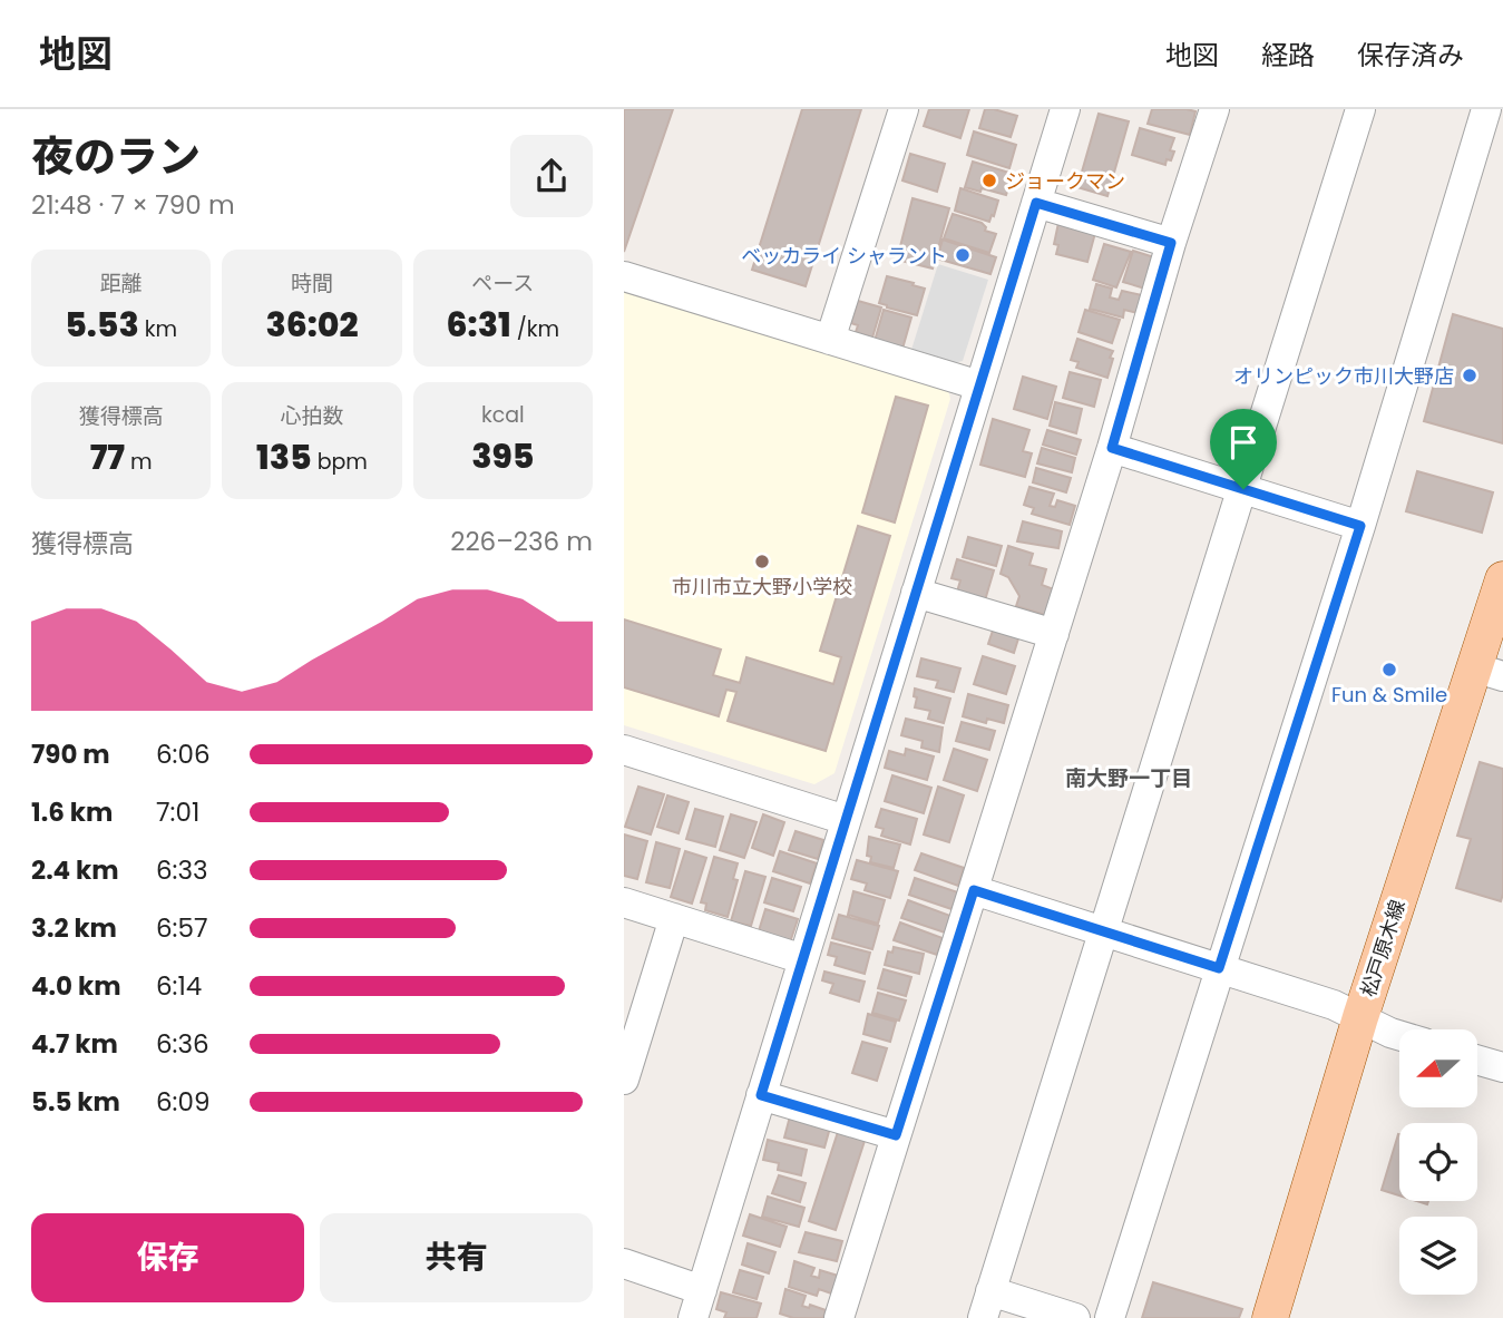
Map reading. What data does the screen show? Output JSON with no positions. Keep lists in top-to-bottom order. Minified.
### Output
{"streets":{"main road":["松戸原木線"]},"districts":["南大野一丁目"],"places":["ジョークマン","ベッカライ シャラント","オリンピック市川大野店","市川市立大野小学校","Fun & Smile"],"north":"left","page":{"header":"地図","nav":["地図","経路","保存済み"],"heading":["夜のラン","21:48 · 7 × 790 m"],"stats":[["距離","5.53 km"],["時間","36:02"],["ペース","6:31 /km"],["獲得標高","77 m"],["心拍数","135 bpm"],["kcal","395"]],"chart":["獲得標高","226–236 m"],"list":[{"name":"790 m","note":"6:06"},{"name":"1.6 km","note":"7:01"},{"name":"2.4 km","note":"6:33"},{"name":"3.2 km","note":"6:57"},{"name":"4.0 km","note":"6:14"},{"name":"4.7 km","note":"6:36"},{"name":"5.5 km","note":"6:09"}],"buttons":["保存","共有"]}}
